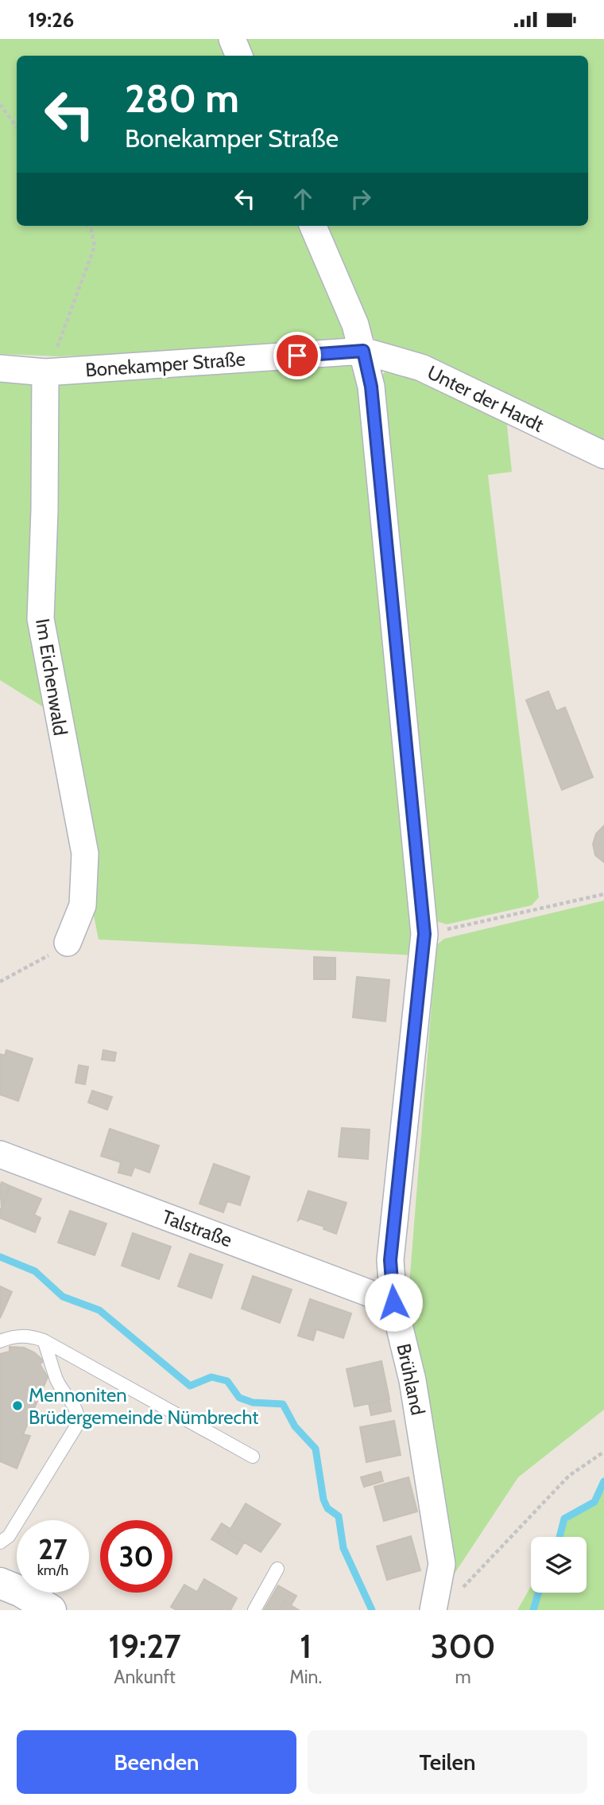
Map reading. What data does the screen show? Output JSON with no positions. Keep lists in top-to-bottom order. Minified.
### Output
{"streets":{"street":["Bonekamper Straße","Unter der Hardt","Im Eichenwald","Talstraße","Brühland"]},"crossings":[["Bonekamper Straße","Unter der Hardt"],["Bonekamper Straße","Im Eichenwald"],["Bonekamper Straße","Brühland"],["Unter der Hardt","Brühland"],["Talstraße","Brühland"]],"places":["Mennoniten Brüdergemeinde Nümbrecht"],"page":{"status":"19:26","turn":["280 m","Bonekamper Straße"],"speed":"27 km/h","limit":"30","eta":["19:27","Ankunft","1","Min.","300","m"],"buttons":["Beenden","Teilen"]}}
